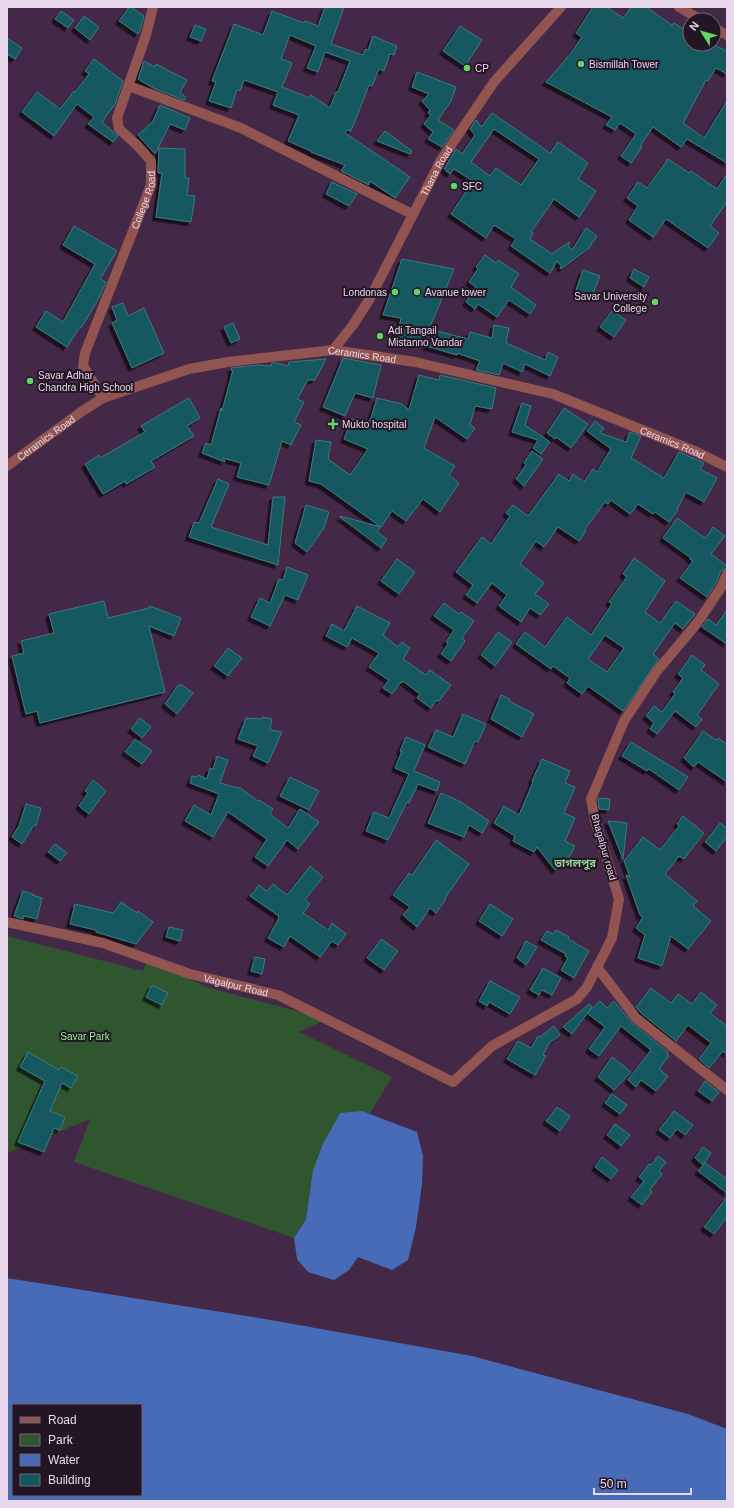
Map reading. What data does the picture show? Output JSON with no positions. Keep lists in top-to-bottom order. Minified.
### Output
{"streets":{"street":["Thana Road","College Road","Ceramics Road","Bhagalpur road","Vagalpur Road"]},"crossings":[["Thana Road","Ceramics Road"],["College Road","Ceramics Road"],["Bhagalpur road","Vagalpur Road"]],"districts":["ভাগলপুর"],"parks":["Savar Park"],"places":{"other":["Bismillah Tower","CP","SFC","Londonas","Avanue tower","Savar University College","Adi Tangail Mistanno Vandar","Savar Adhar Chandra High School"],"health":["Mukto hospital"]},"legend":["Road","Park","Water","Building"],"scale_bar":"50 m","north":"top left"}
